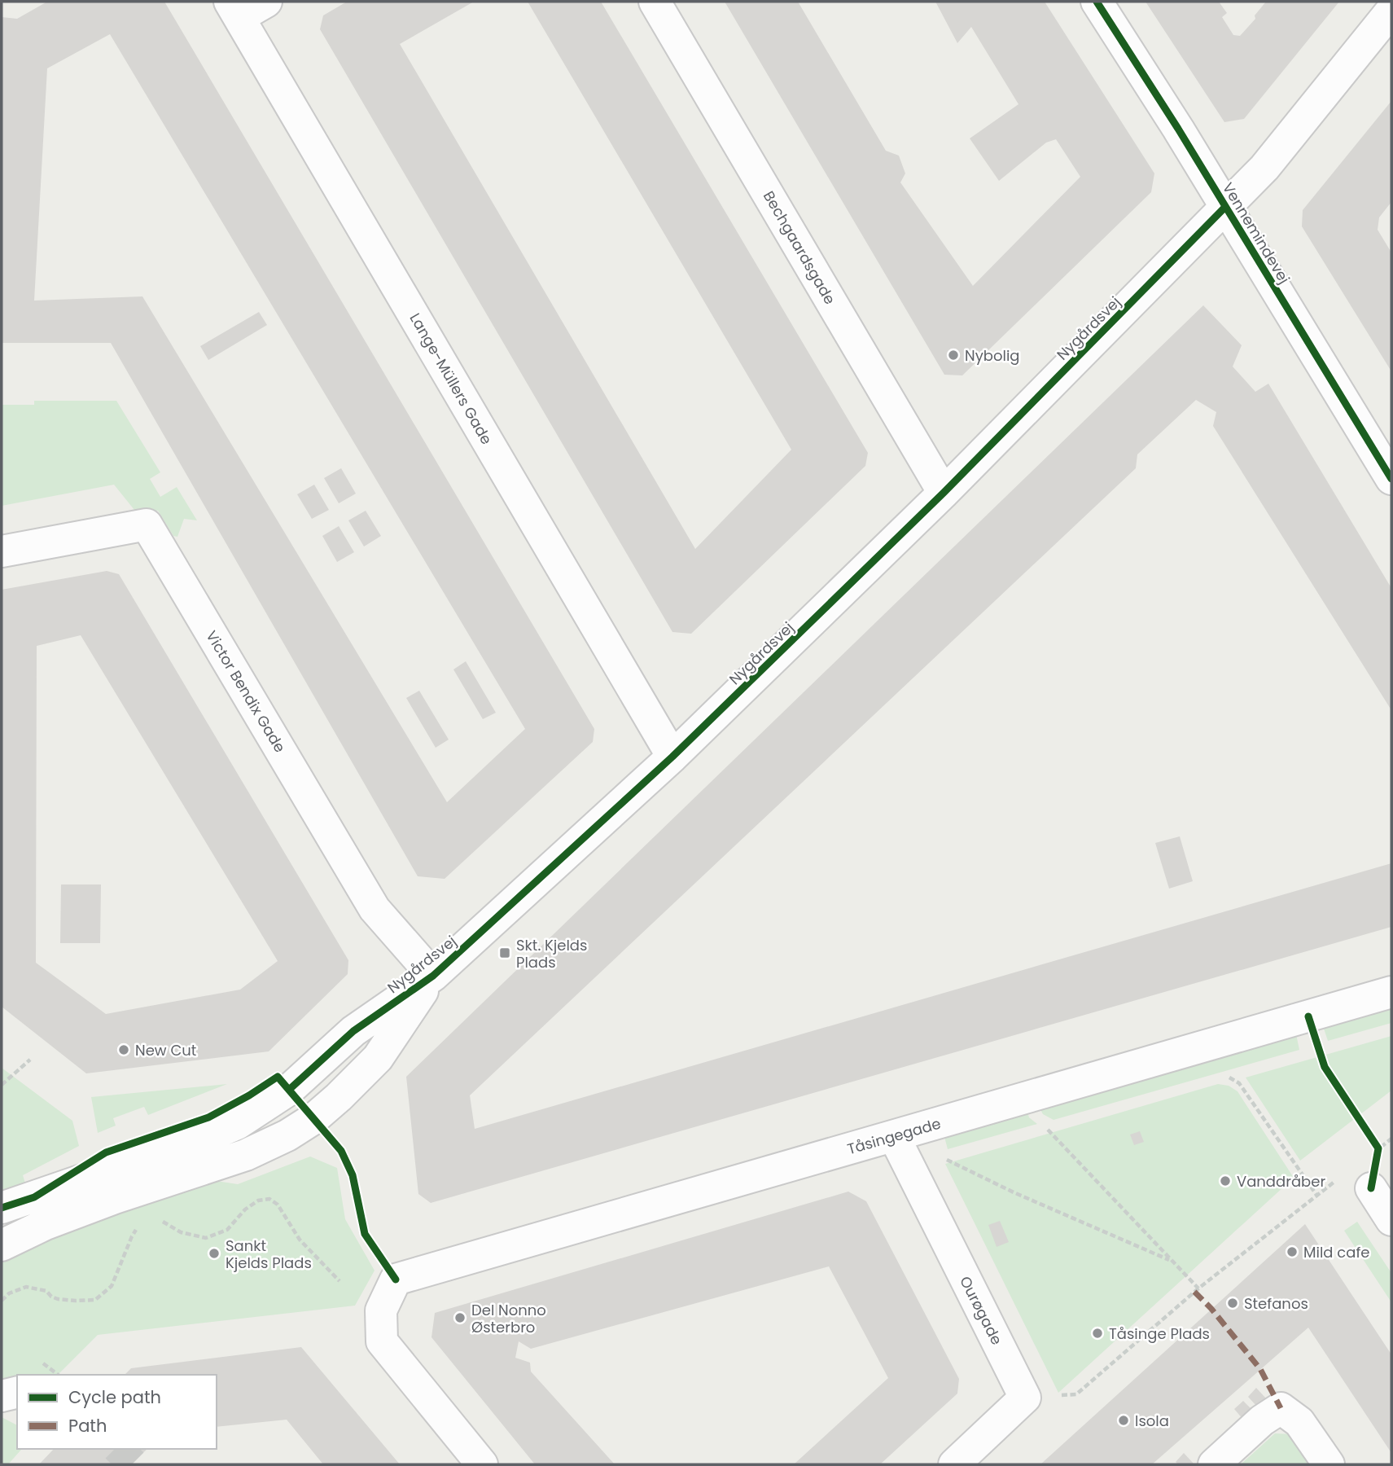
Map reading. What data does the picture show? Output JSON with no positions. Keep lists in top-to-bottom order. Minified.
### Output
{"streets":{"street":["Vennemindevej","Bechgaardsgade","Nygårdsvej","Lange-Müllers Gade","Victor Bendix Gade","Tåsingegade","Ourøgade"]},"crossings":[["Vennemindevej","Nygårdsvej"],["Bechgaardsgade","Nygårdsvej"],["Nygårdsvej","Lange-Müllers Gade"],["Nygårdsvej","Victor Bendix Gade"],["Tåsingegade","Ourøgade"]],"places":{"other":["Nybolig","New Cut","Vanddråber","Mild cafe","Sankt Kjelds Plads","Stefanos","Del Nonno Østerbro","Tåsinge Plads","Isola"],"transit":["Skt. Kjelds Plads"]},"legend":["Cycle path","Path"]}
